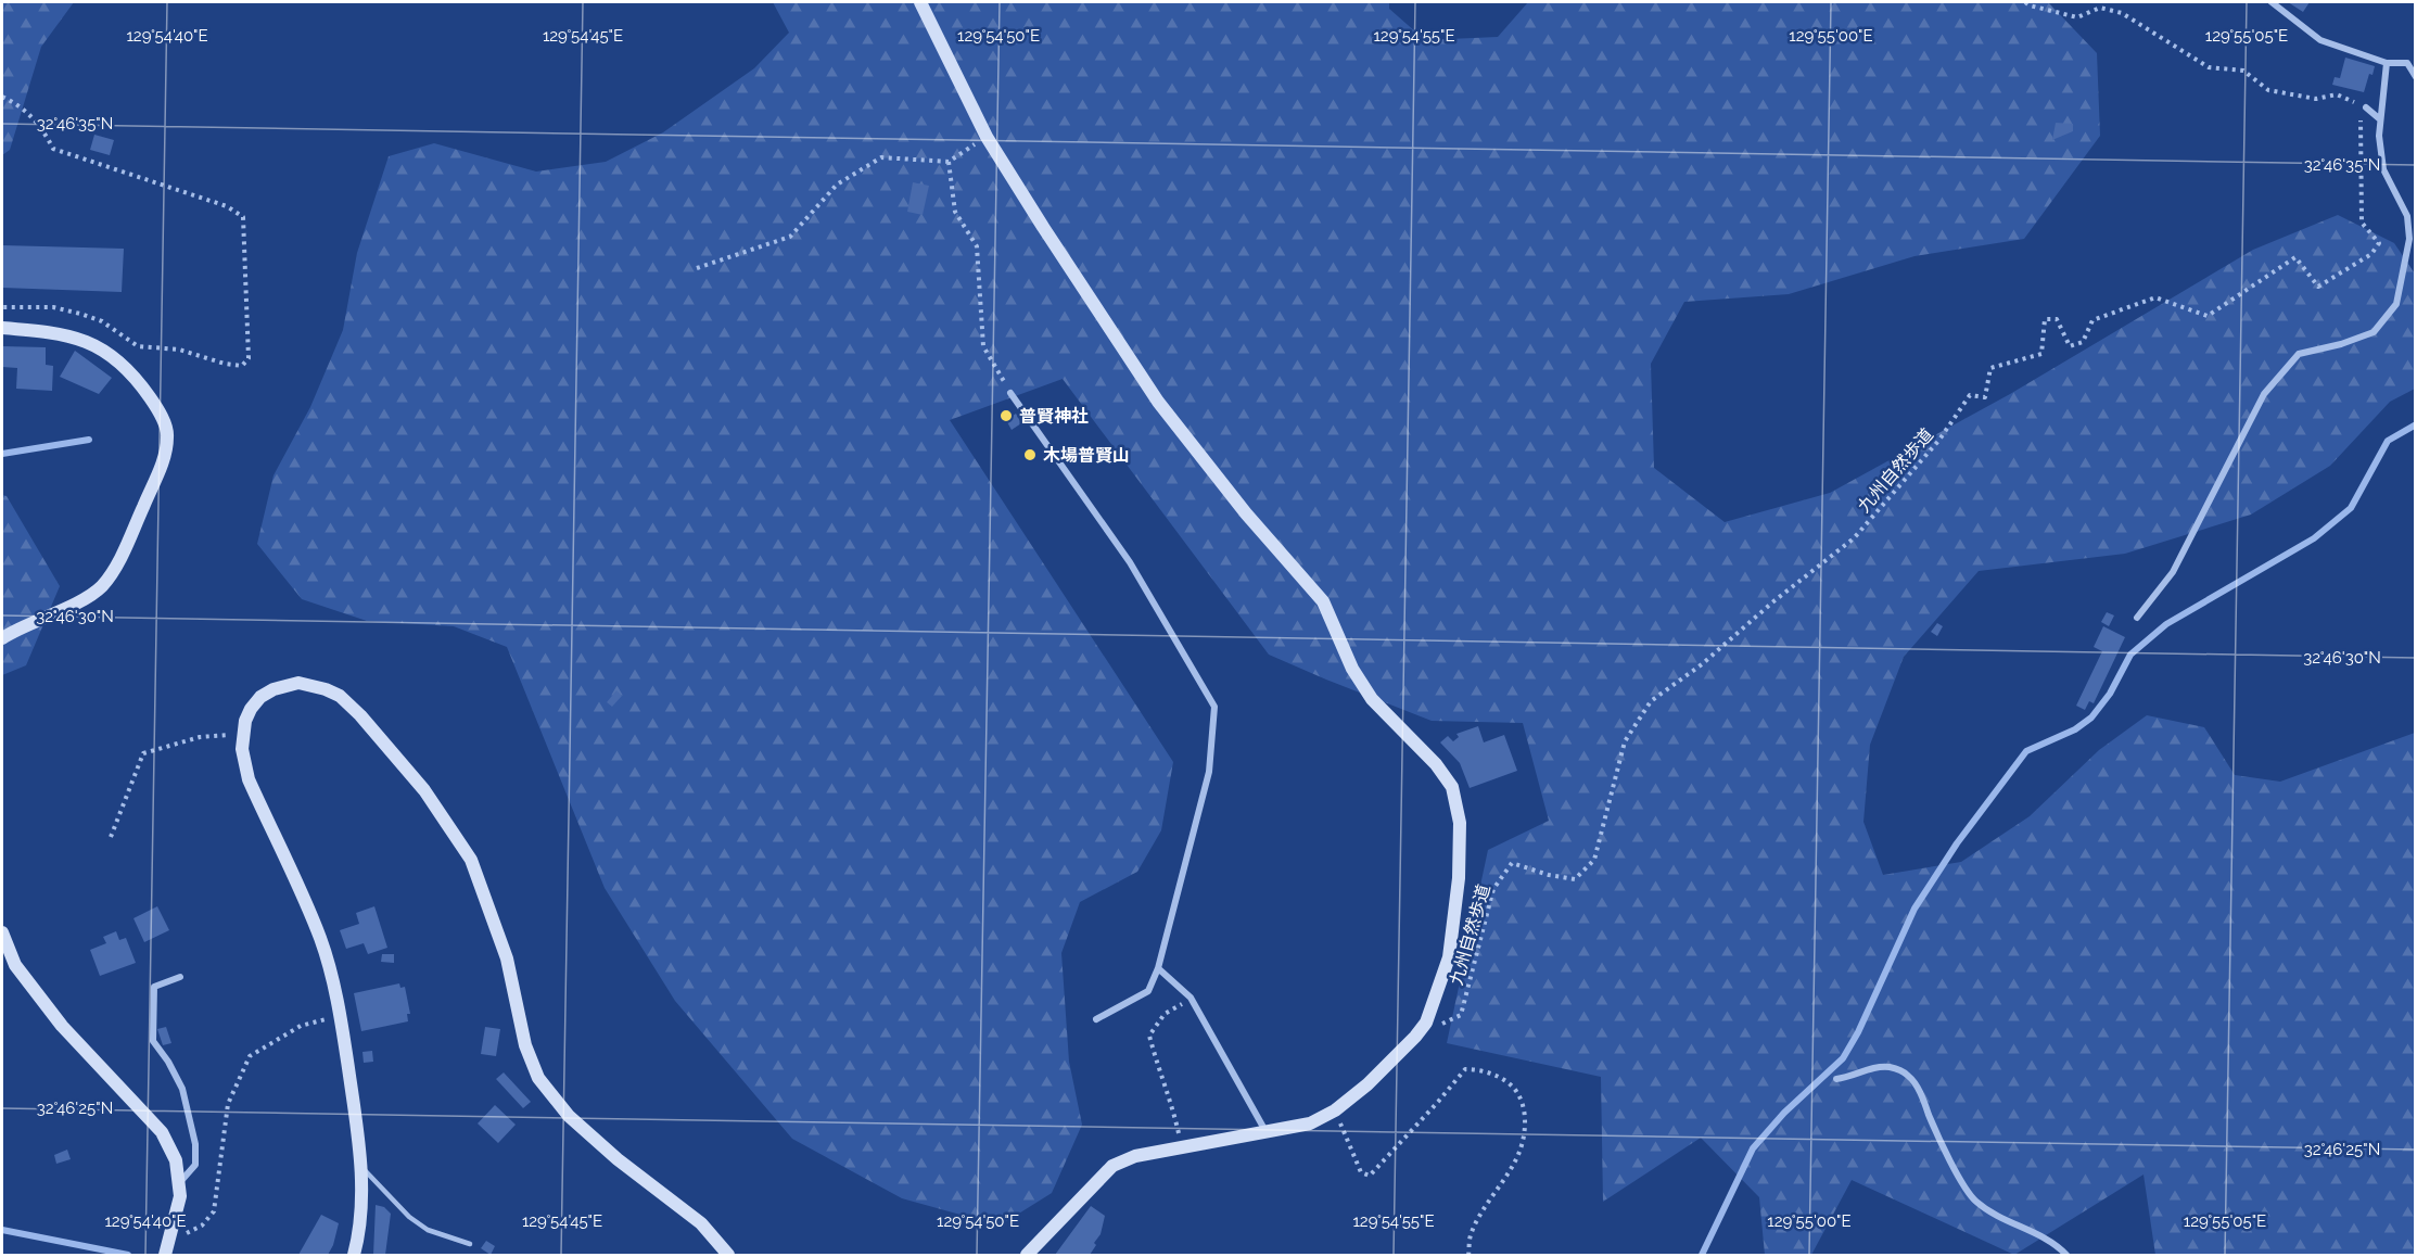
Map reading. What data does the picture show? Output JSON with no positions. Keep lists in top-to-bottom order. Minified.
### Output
{"streets":{"path":["九州自然歩道"]},"places":["普賢神社","木場普賢山"],"coordinates":["129°54'40\"E","129°54'45\"E","129°54'50\"E","129°54'55\"E","129°55'00\"E","129°55'05\"E","32°46'35\"N","32°46'30\"N","32°46'25\"N"]}
